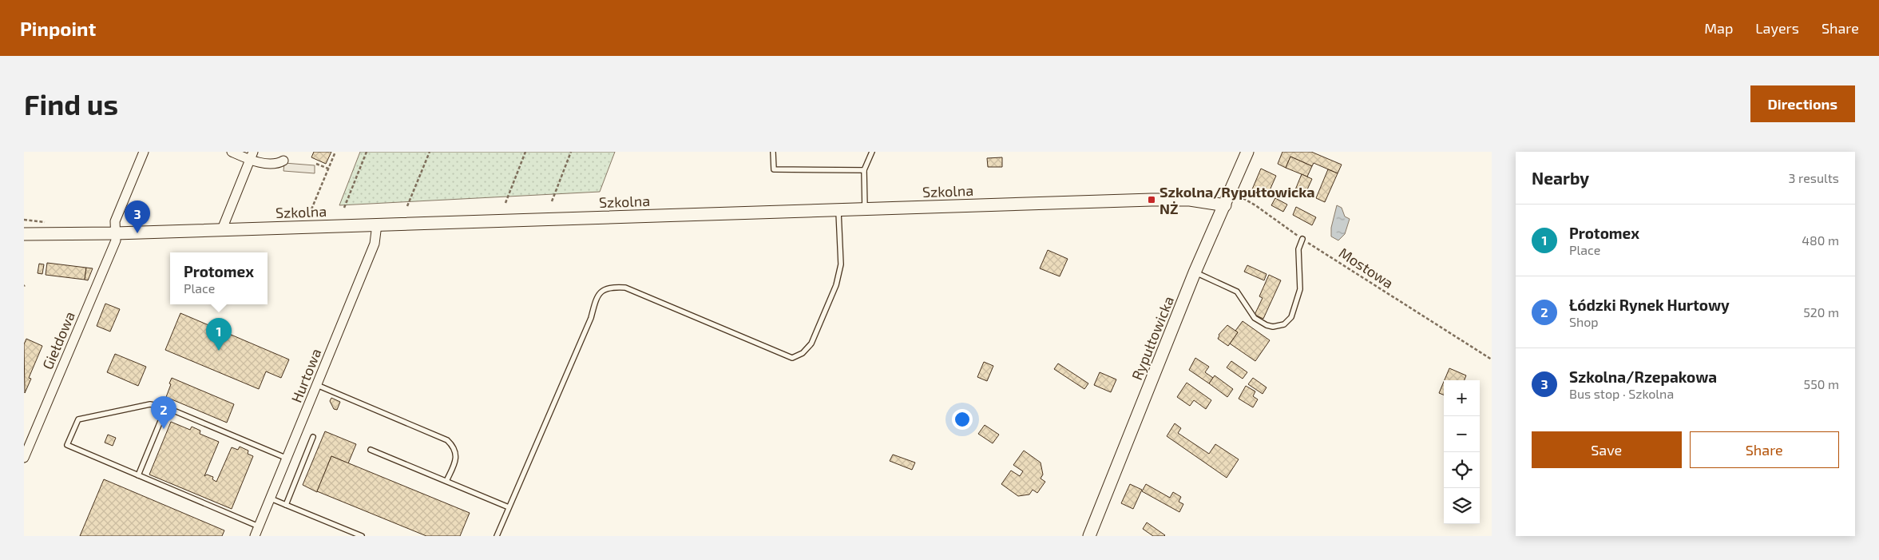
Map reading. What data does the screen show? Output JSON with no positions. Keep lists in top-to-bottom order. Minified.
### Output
{"streets":{"street":["Szkolna","Rypułtowicka","Giełdowa","Hurtowa"],"path":["Mostowa"]},"crossings":[["Szkolna","Rypułtowicka"],["Szkolna","Giełdowa"],["Szkolna","Hurtowa"],["Mostowa","Rypułtowicka"]],"places":{"transit":["Szkolna/Rypułtowicka NŻ"]},"page":{"header":"Pinpoint","nav":["Map","Layers","Share"],"buttons":["Directions",["Save","Share"]],"title":"Find us","heading":["Nearby","3 results"],"pins":["3","1","2"],"list":[{"mark":"1","name":"Protomex","note":"Place","value":"480 m"},{"mark":"2","name":"Łódzki Rynek Hurtowy","note":"Shop","value":"520 m"},{"mark":"3","name":"Szkolna/Rzepakowa","note":"Bus stop · Szkolna","value":"550 m"}],"popup":["Protomex","Place"],"map_buttons":["+","−"]}}
